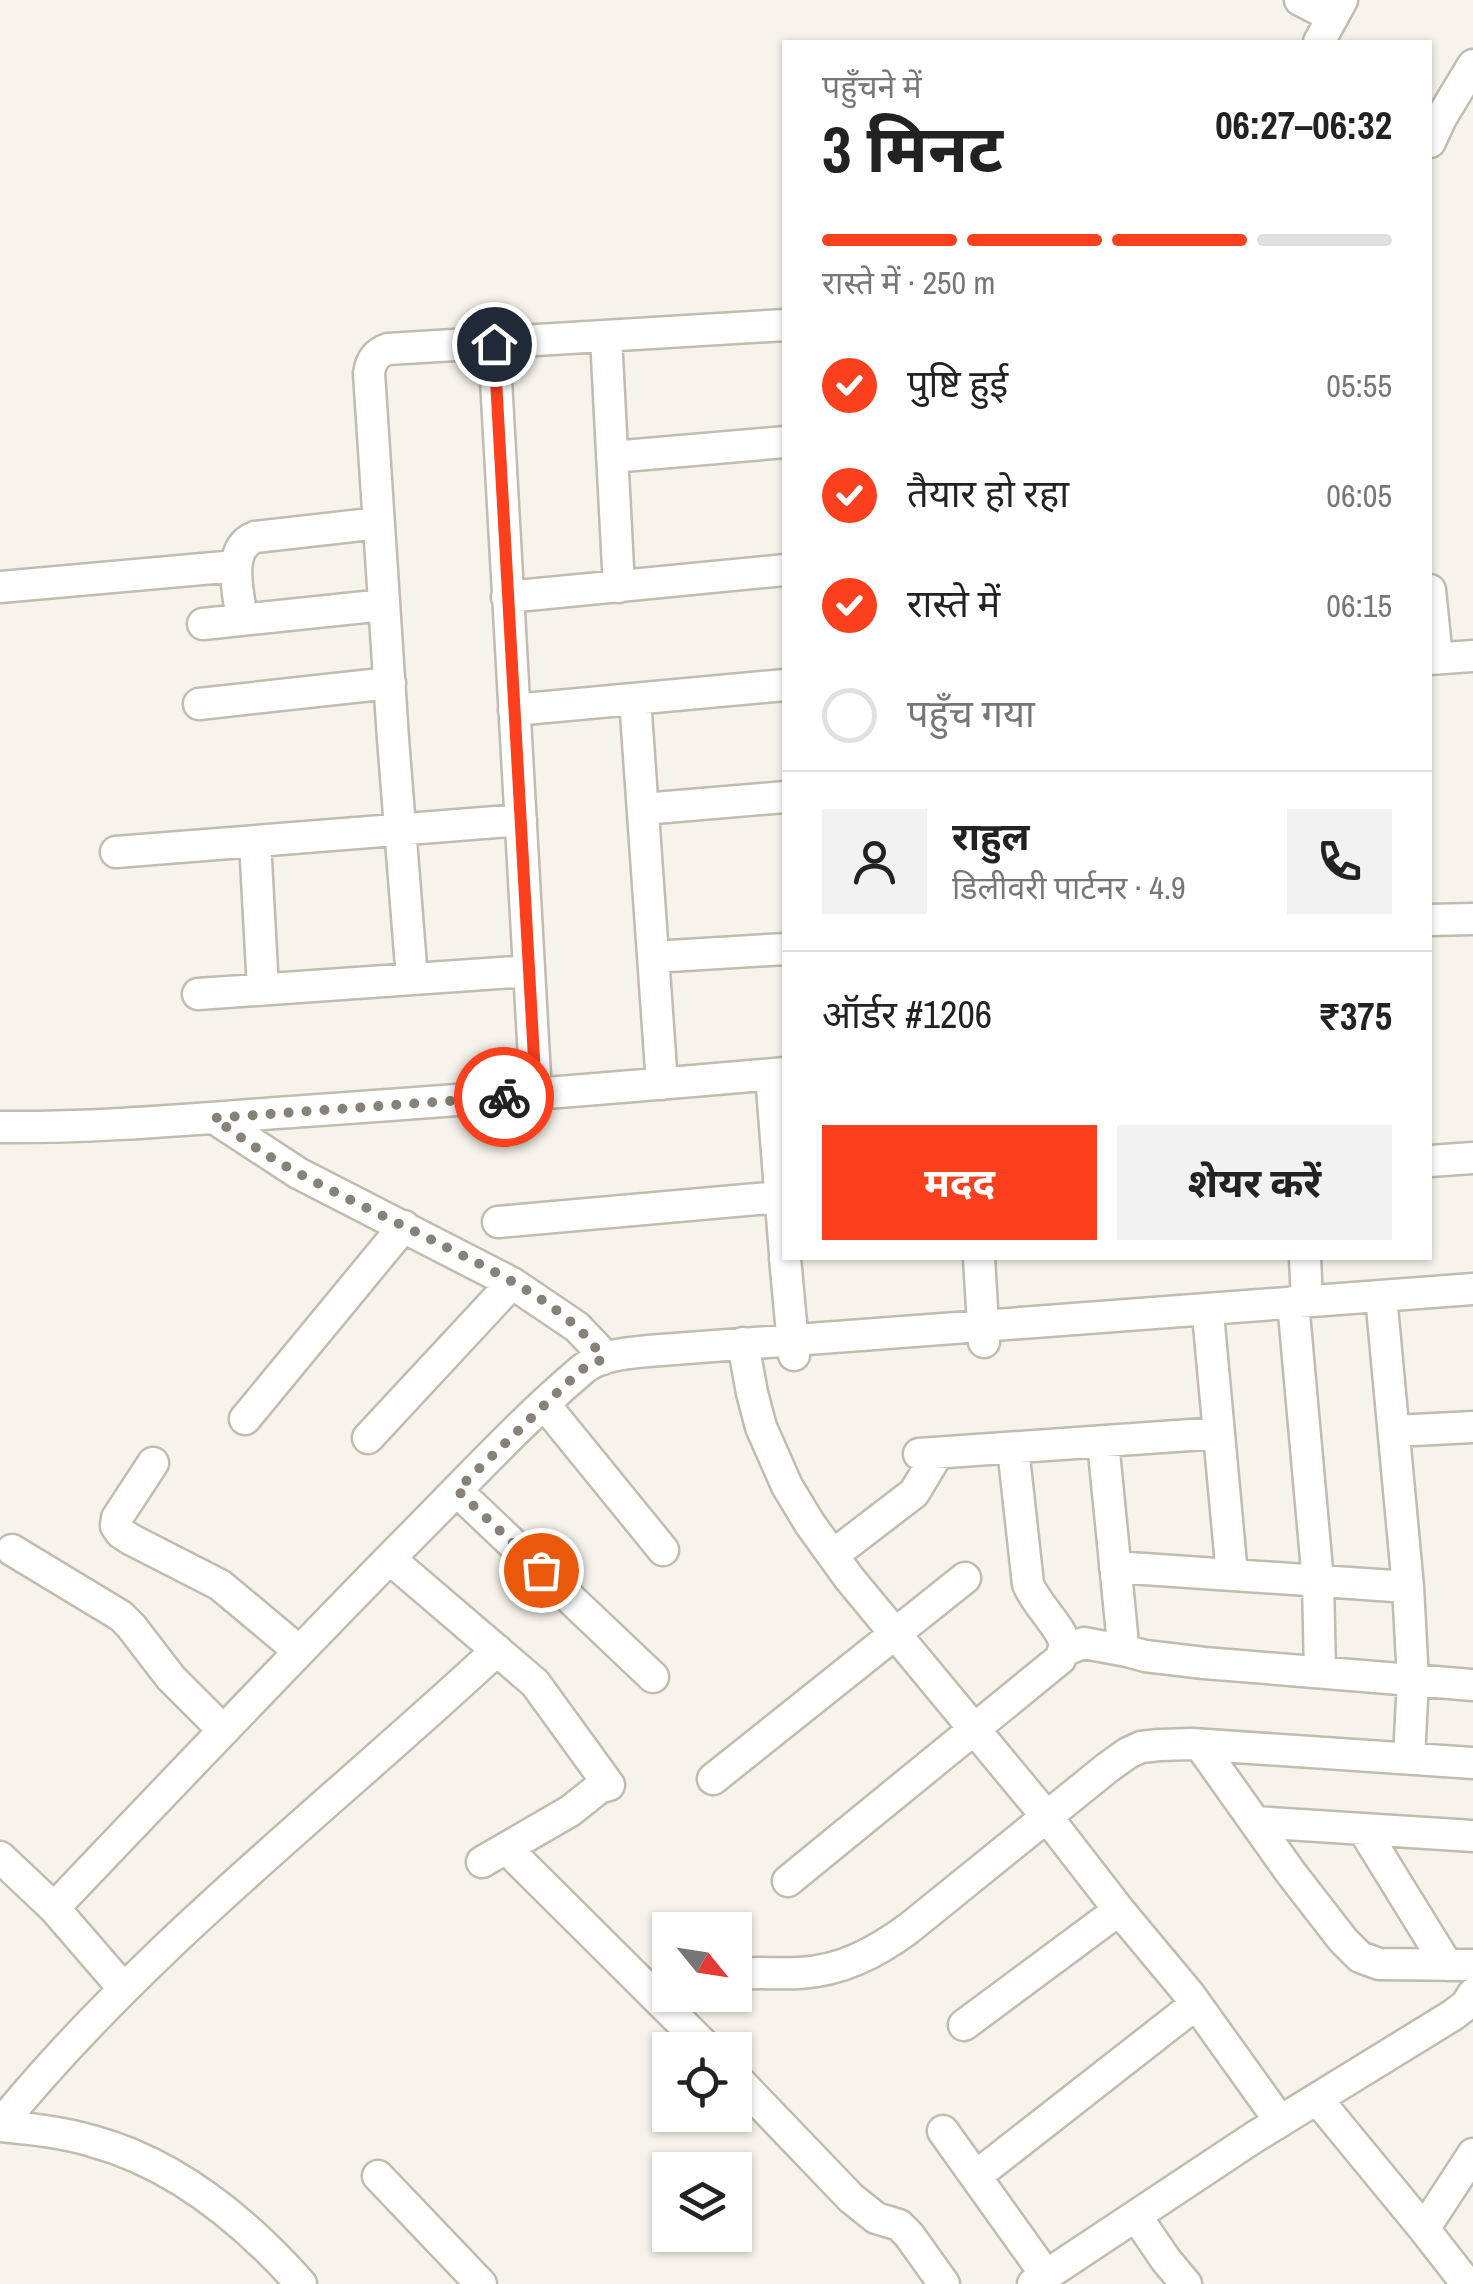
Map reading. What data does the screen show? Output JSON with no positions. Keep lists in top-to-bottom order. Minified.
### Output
{"north":"bottom right","page":{"heading":["3 मिनट","पहुँचने में","06:27–06:32"],"panel":["राहुल","डिलीवरी पार्टनर · 4.9","ऑर्डर #1206","₹375"],"bar":"रास्ते में · 250 m","list":[["पुष्टि हुई","05:55"],["तैयार हो रहा","06:05"],["रास्ते में","06:15"],"पहुँच गया"],"buttons":["मदद","शेयर करें"]}}
